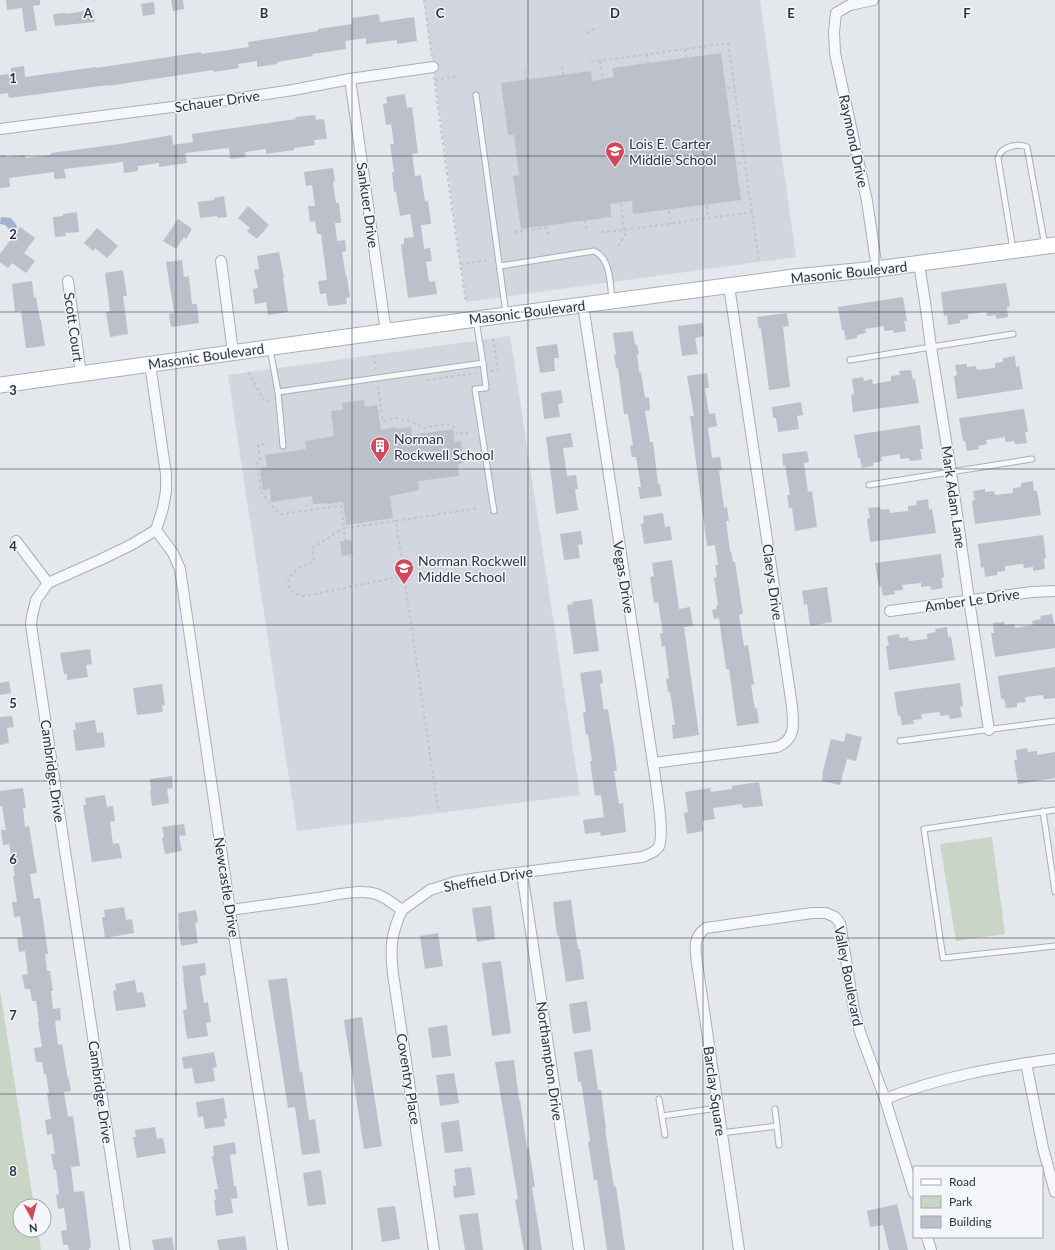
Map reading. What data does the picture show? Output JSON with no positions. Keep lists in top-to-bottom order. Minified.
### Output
{"streets":{"street":["Schauer Drive","Raymond Drive","Sankuer Drive","Masonic Boulevard","Scott Court","Mark Adam Lane","Vegas Drive","Claeys Drive","Amber Le Drive","Cambridge Drive","Sheffield Drive","Newcastle Drive","Valley Boulevard","Northampton Drive","Coventry Place","Barclay Square"]},"crossings":[["Schauer Drive","Sankuer Drive"],["Raymond Drive","Masonic Boulevard"],["Sankuer Drive","Masonic Boulevard"],["Masonic Boulevard","Scott Court"],["Masonic Boulevard","Mark Adam Lane"],["Masonic Boulevard","Vegas Drive"],["Masonic Boulevard","Claeys Drive"],["Mark Adam Lane","Amber Le Drive"],["Vegas Drive","Claeys Drive"],["Vegas Drive","Sheffield Drive"],["Sheffield Drive","Northampton Drive"],["Sheffield Drive","Coventry Place"],["Valley Boulevard","Barclay Square"]],"places":{"school or university":["Lois E. Carter Middle School","Norman Rockwell Middle School"],"building":["Norman Rockwell School"]},"legend":["Road","Park","Building"],"north":"bottom","grid":{"columns":["A","B","C","D","E","F"],"rows":["1","2","3","4","5","6","7","8"]}}
